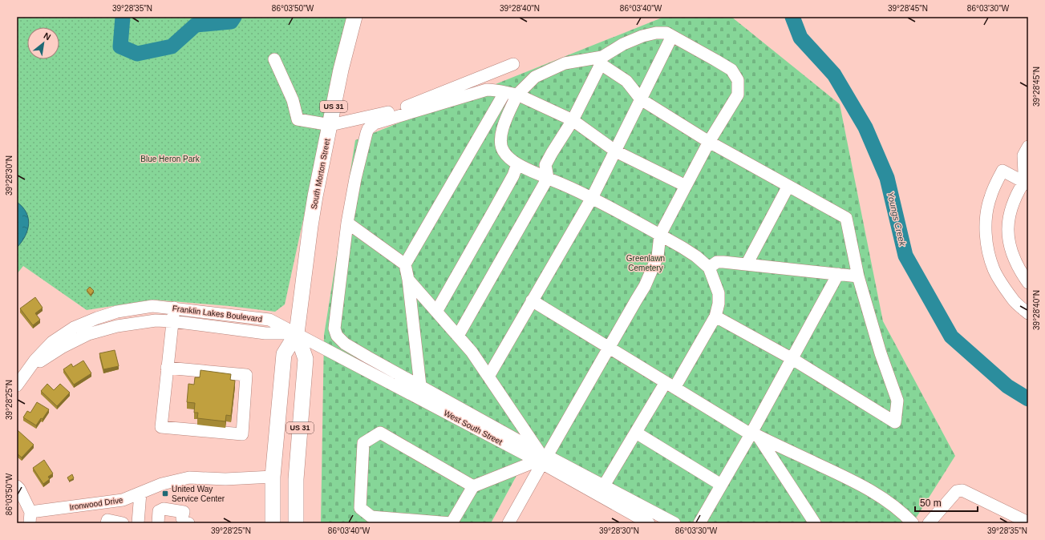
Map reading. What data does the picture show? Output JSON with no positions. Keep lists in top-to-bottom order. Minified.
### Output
{"streets":{"main road":["US 31","South Morton Street"],"street":["Franklin Lakes Boulevard","West South Street","Ironwood Drive"]},"crossings":[["US 31","South Morton Street"],["US 31","Franklin Lakes Boulevard"],["US 31","West South Street"],["US 31","Ironwood Drive"],["South Morton Street","Franklin Lakes Boulevard"],["South Morton Street","West South Street"],["Franklin Lakes Boulevard","West South Street"]],"water":["Youngs Creek"],"parks":["Blue Heron Park","Greenlawn Cemetery"],"places":{"transit":["United Way Service Center"]},"scale_bar":"50 m","north":"top right","coordinates":["39°28'35\"N","86°03'50\"W","39°28'40\"N","86°03'40\"W","39°28'45\"N","86°03'30\"W","39°28'30\"N","39°28'25\"N"]}
